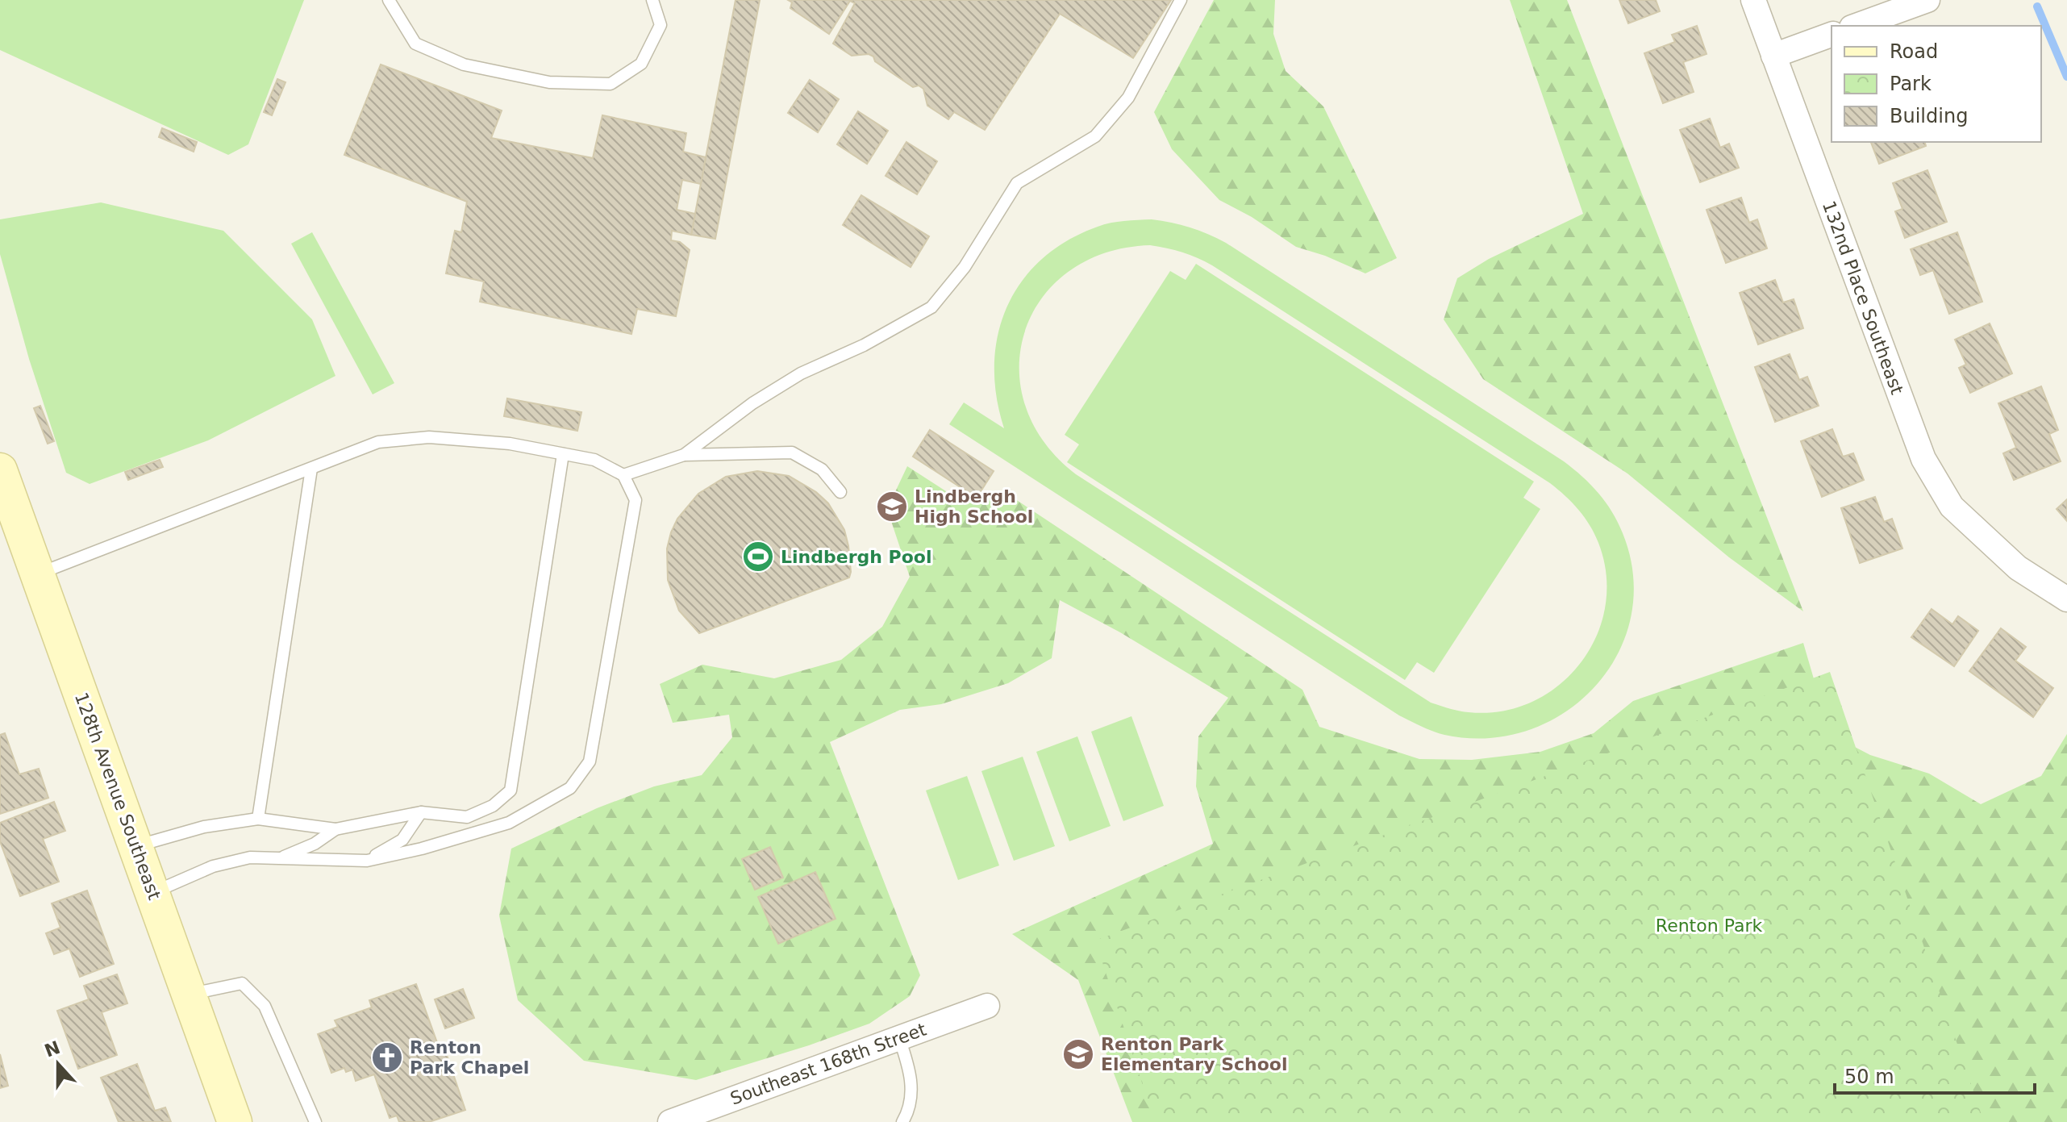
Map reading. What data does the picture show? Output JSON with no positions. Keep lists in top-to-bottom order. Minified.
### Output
{"streets":{"street":["132nd Place Southeast","128th Avenue Southeast","Southeast 168th Street"]},"parks":["Renton Park"],"places":{"school or university":["Lindbergh High School","Renton Park Elementary School"],"sports":["Lindbergh Pool"],"church":["Renton Park Chapel"]},"legend":["Road","Park","Building"],"scale_bar":"50 m","north":"top"}
